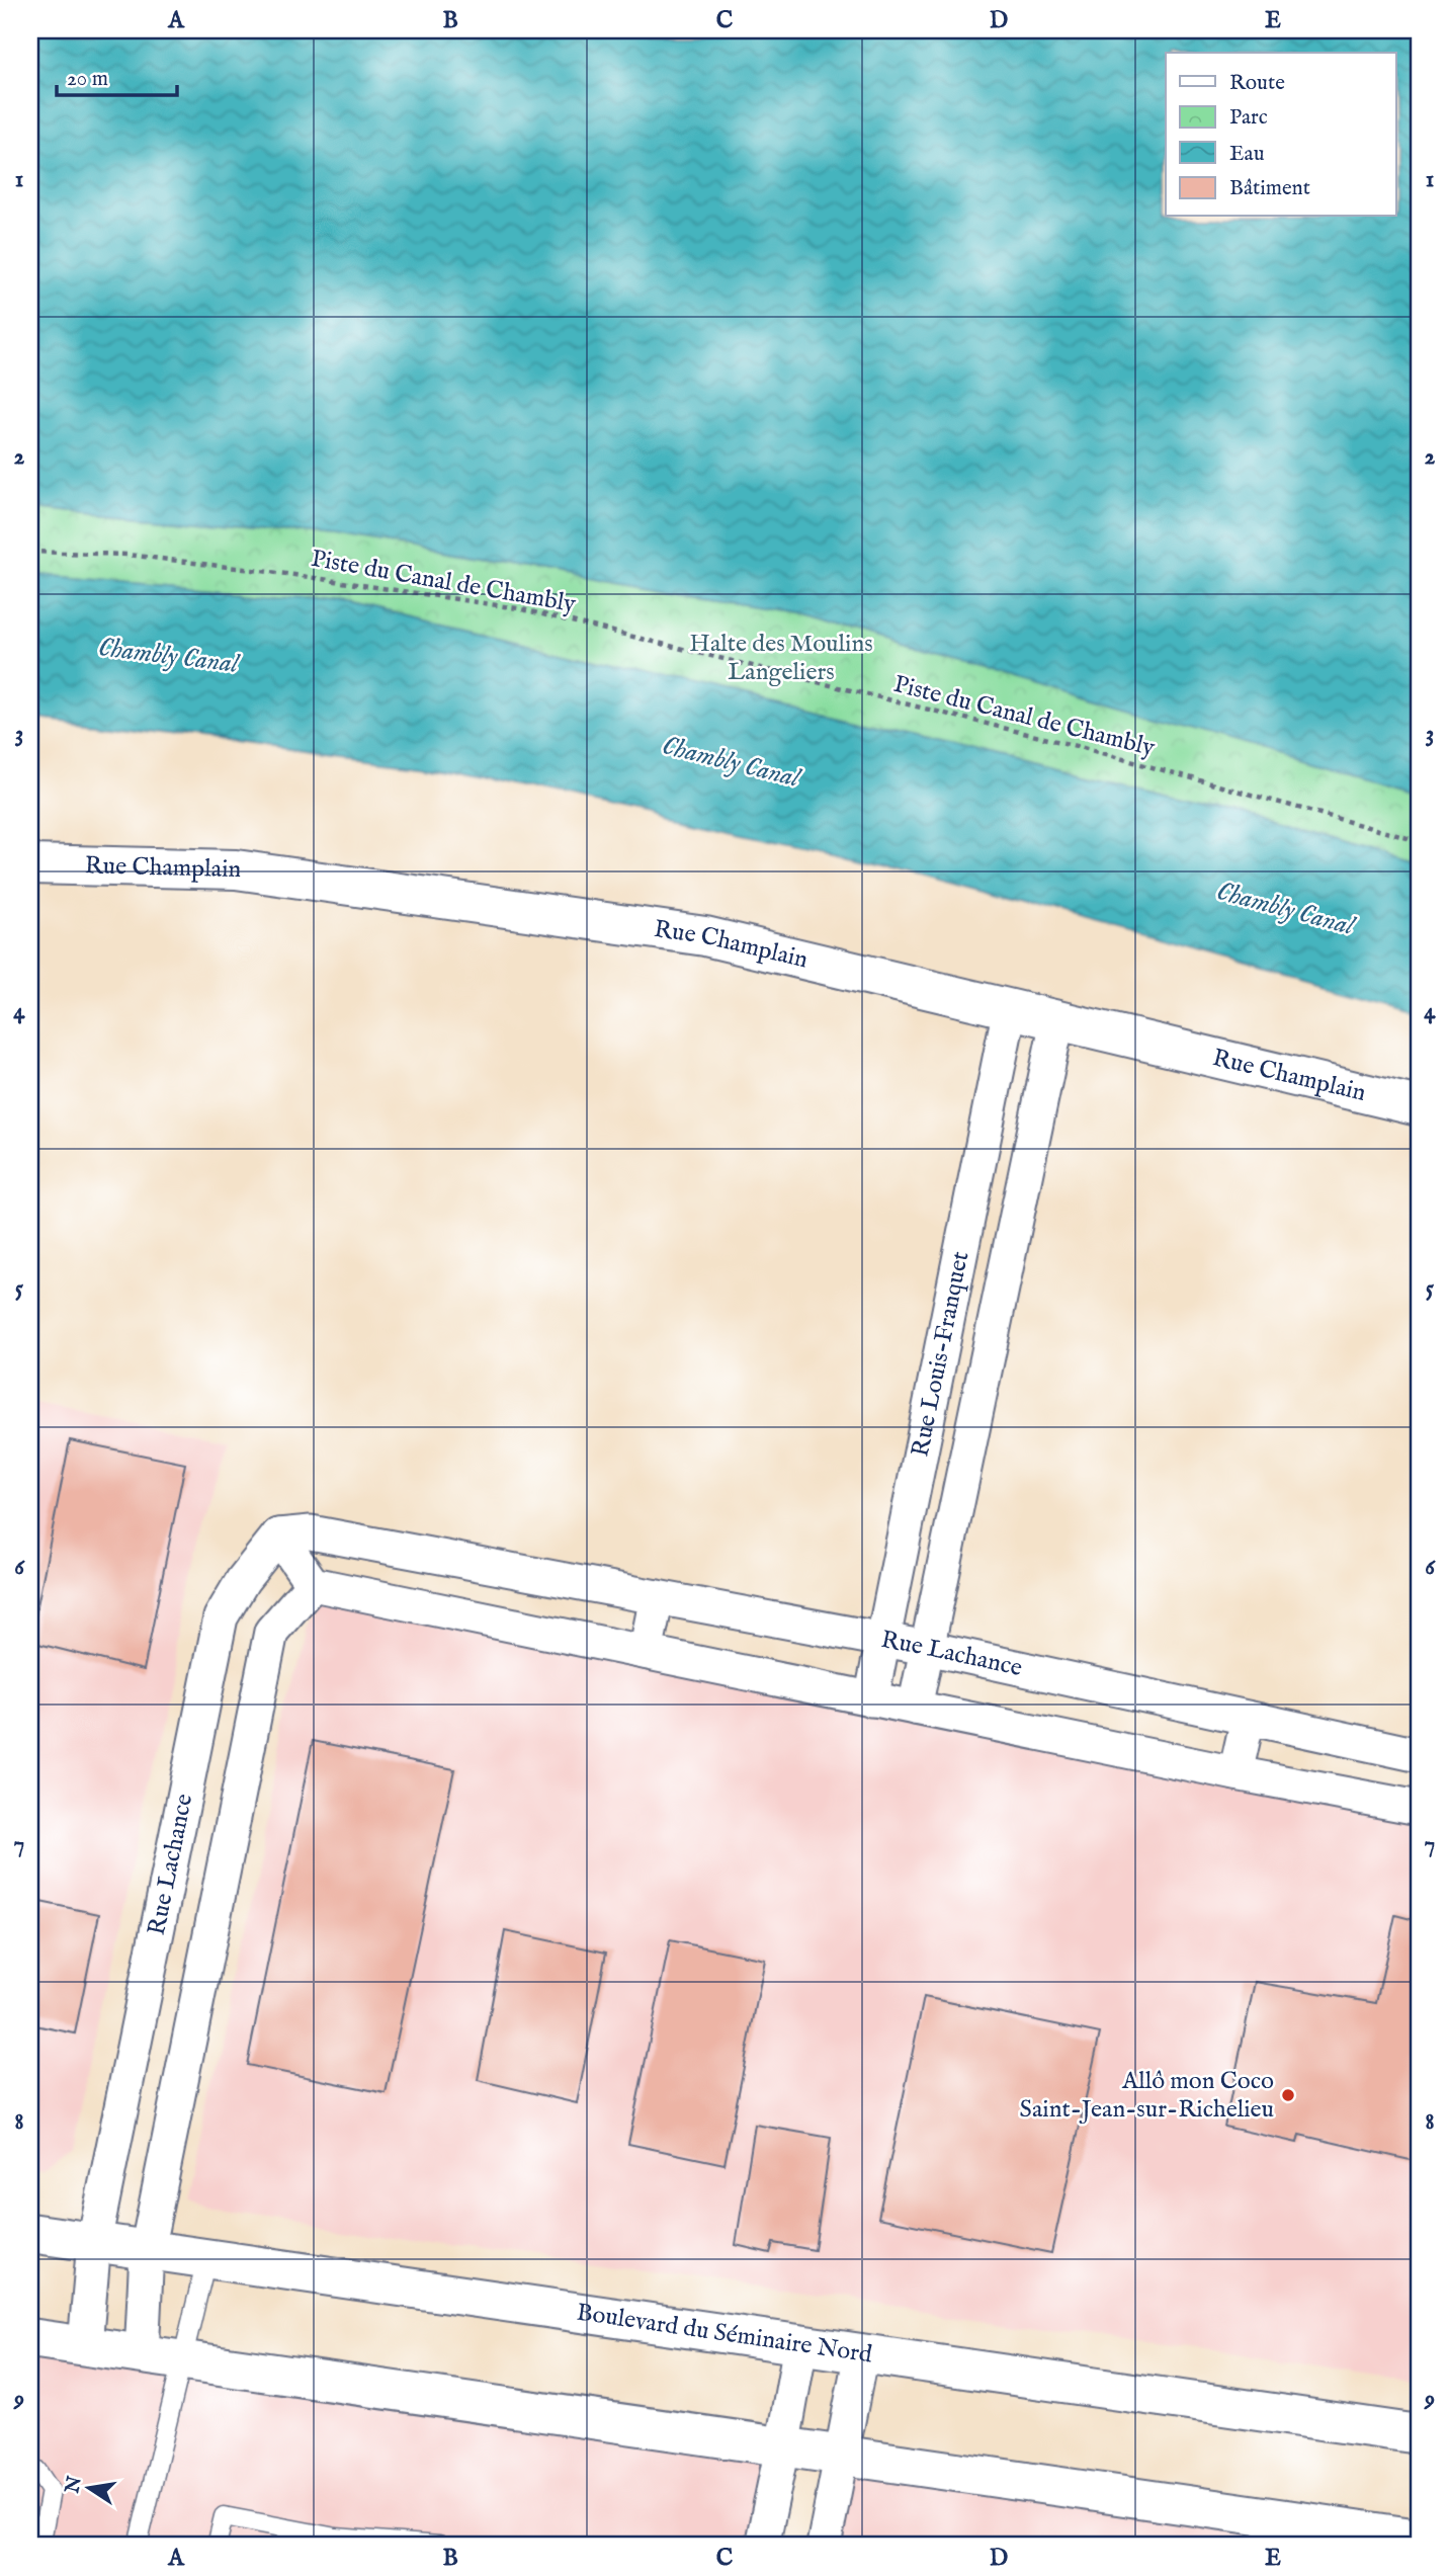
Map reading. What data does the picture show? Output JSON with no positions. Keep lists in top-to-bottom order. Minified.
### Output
{"streets":{"main road":["Rue Champlain","Boulevard du Séminaire Nord"],"street":["Rue Louis-Franquet","Rue Lachance"],"path":["Piste du Canal de Chambly"]},"crossings":[["Rue Champlain","Rue Louis-Franquet"],["Rue Louis-Franquet","Rue Lachance"],["Rue Lachance","Boulevard du Séminaire Nord"]],"water":["Chambly Canal"],"parks":["Halte des Moulins Langeliers"],"places":["Allô mon Coco Saint-Jean-sur-Richelieu"],"legend":["Route","Parc","Eau","Bâtiment"],"scale_bar":"20 m","north":"left","grid":{"columns":["A","B","C","D","E"],"rows":["1","2","3","4","5","6","7","8","9"]}}
